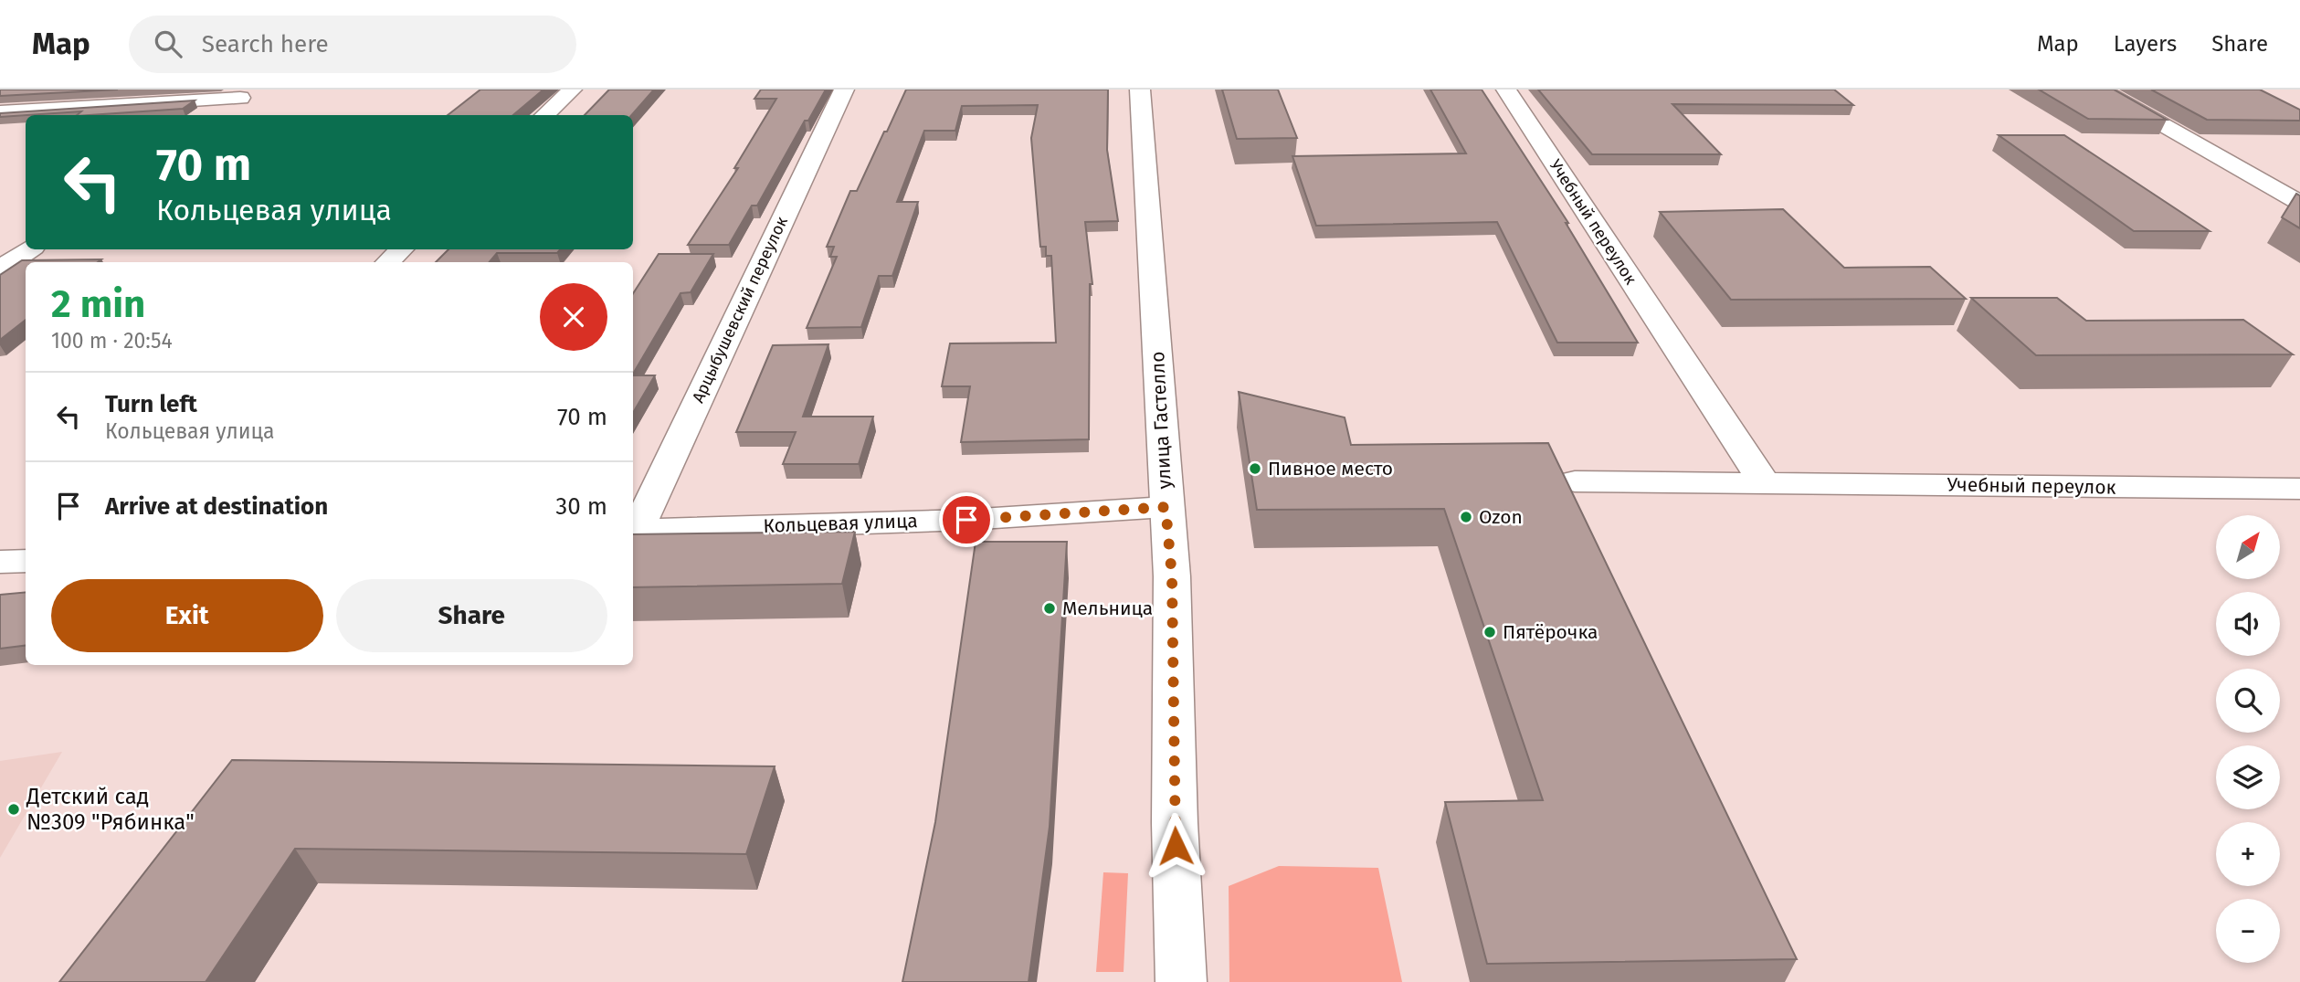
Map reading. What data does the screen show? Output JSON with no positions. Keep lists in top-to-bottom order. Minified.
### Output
{"streets":{"street":["Учебный переулок","Арцыбушевский переулок","улица Гастелло","Кольцевая улица"]},"crossings":[["Арцыбушевский переулок","Кольцевая улица"],["улица Гастелло","Кольцевая улица"]],"places":["Пивное место","Ozon","Мельница","Пятёрочка","Детский сад №309 \"Рябинка\""],"north":"top right","page":{"header":"Map","search":"Search here","nav":["Map","Layers","Share"],"turn":["70 m","Кольцевая улица"],"heading":["2 min","100 m · 20:54"],"list":[{"name":"Turn left","note":"Кольцевая улица","value":"70 m"},{"name":"Arrive at destination","value":"30 m"}],"map_buttons":["+","−"],"buttons":["Exit","Share"]}}
